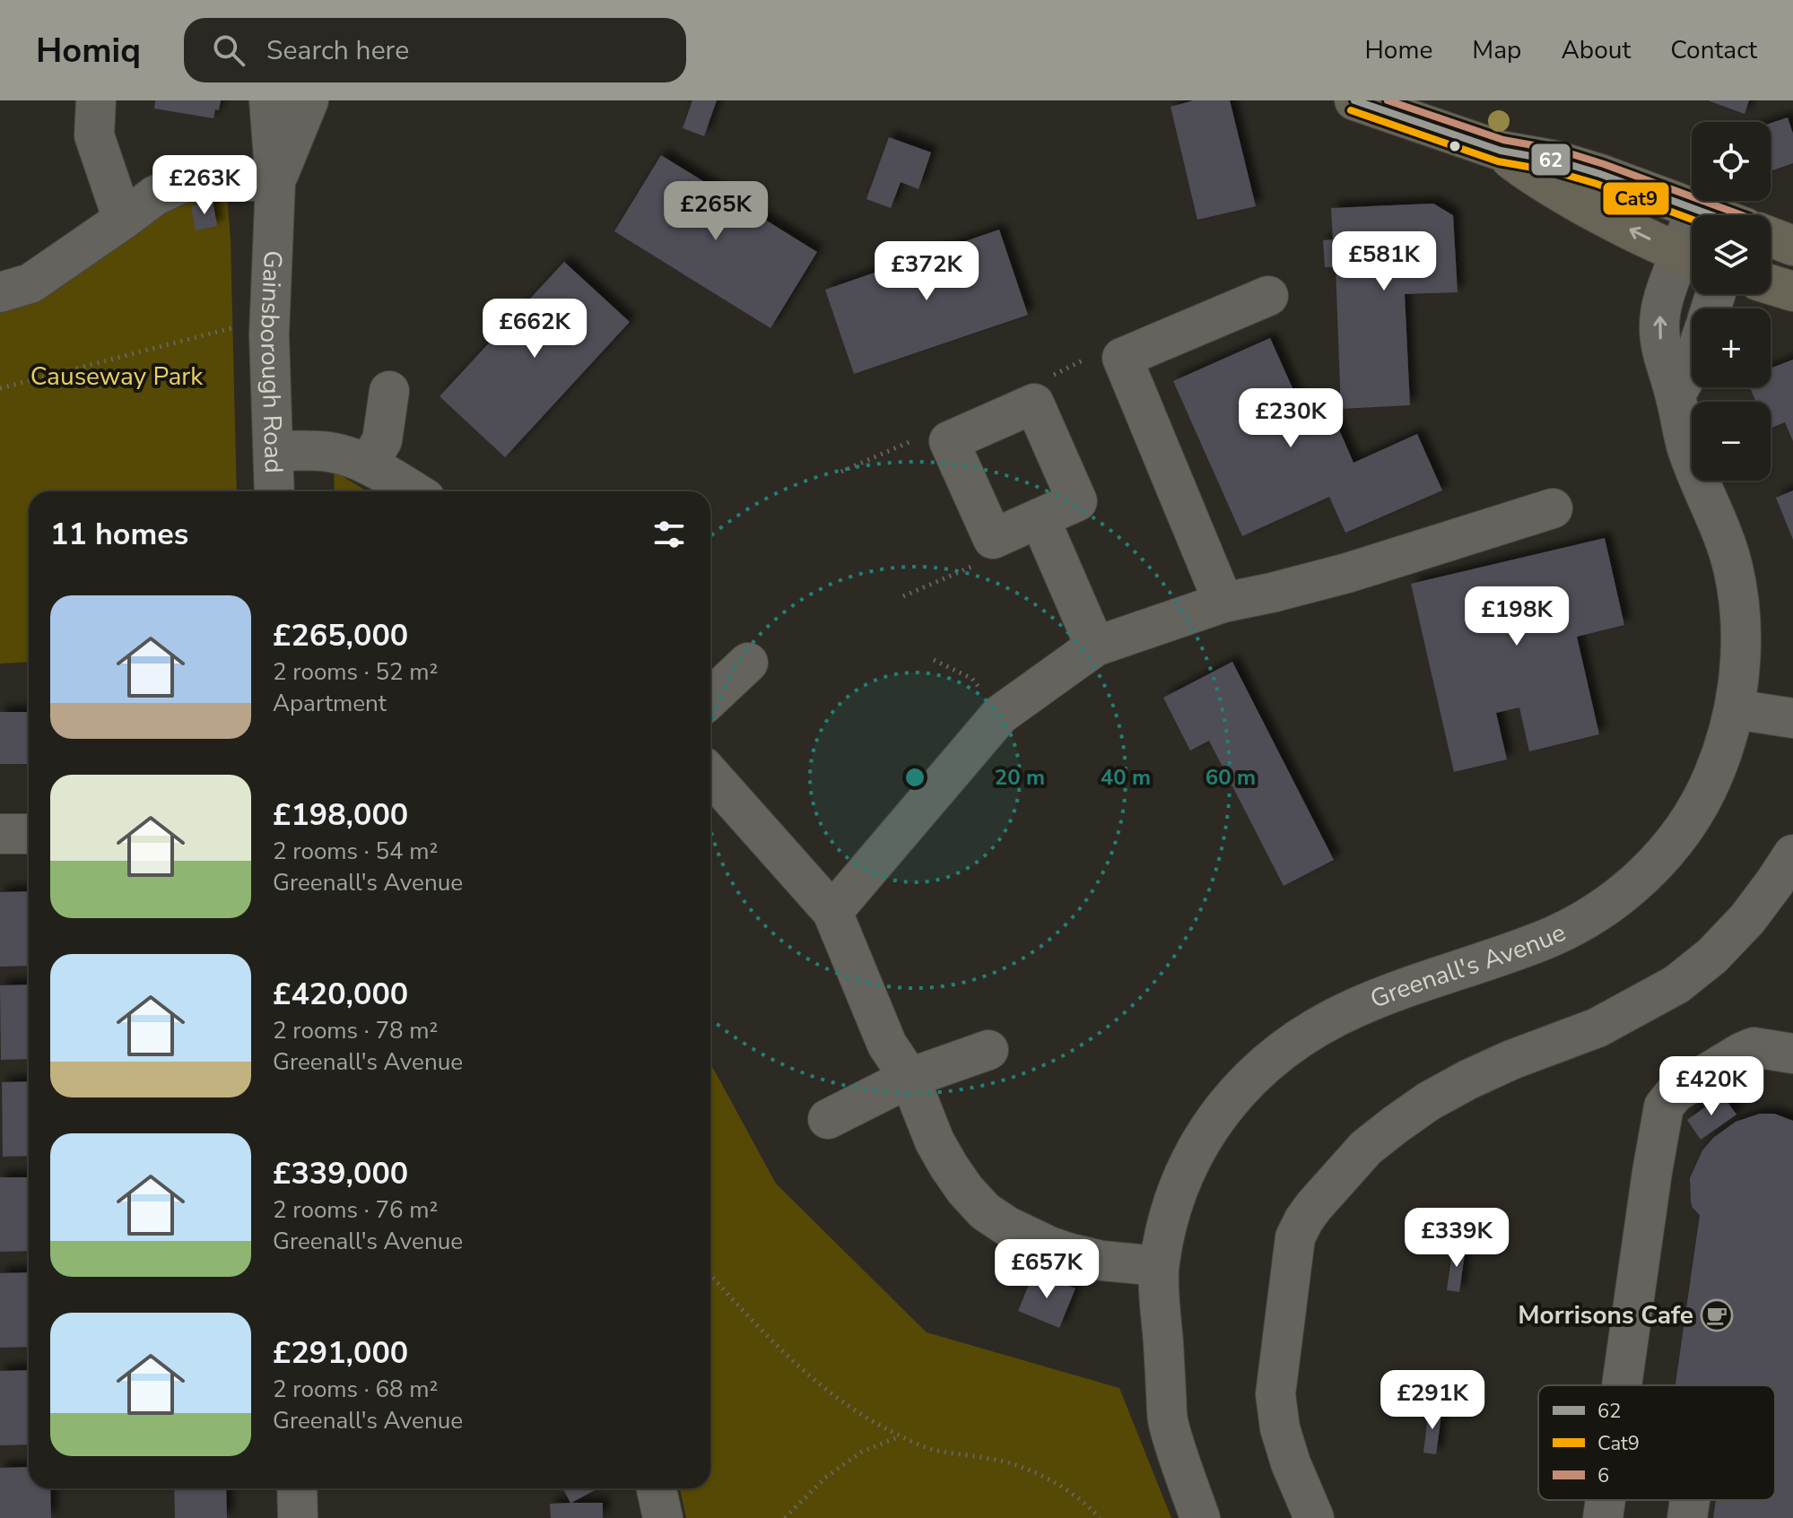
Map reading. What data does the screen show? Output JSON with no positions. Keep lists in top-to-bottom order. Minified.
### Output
{"streets":{"street":["Gainsborough Road","Greenall's Avenue"]},"parks":["Causeway Park"],"places":{"cafe":["Morrisons Cafe"]},"lines":["transit line 62","transit line 6","transit line Cat9"],"legend":["62","Cat9","6"],"page":{"header":"Homiq","search":"Search here","nav":["Home","Map","About","Contact"],"map_buttons":["+","−"],"price":["£263K","£265K","£581K","£372K","£662K","£230K","£198K","£420K","£339K","£657K","£291K"],"heading":"11 homes","list":[{"name":"£265,000","note":"2 rooms · 52 m² · Apartment"},{"name":"£198,000","note":"2 rooms · 54 m² · Greenall's Avenue"},{"name":"£420,000","note":"2 rooms · 78 m² · Greenall's Avenue"},{"name":"£339,000","note":"2 rooms · 76 m² · Greenall's Avenue"},{"name":"£291,000","note":"2 rooms · 68 m² · Greenall's Avenue"}]},"rings":["20 m","40 m","60 m"]}
